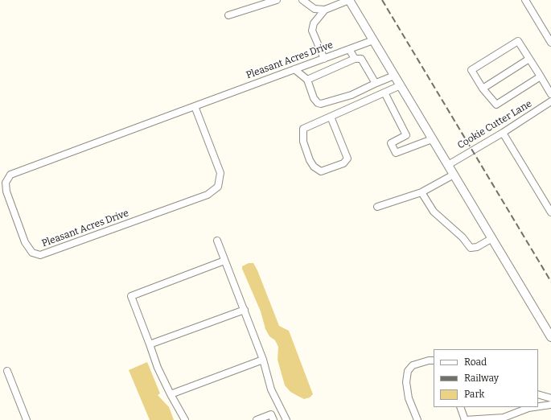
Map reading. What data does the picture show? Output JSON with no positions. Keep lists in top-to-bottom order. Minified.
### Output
{"streets":{"street":["Pleasant Acres Drive","Cookie Cutter Lane"]},"legend":["Road","Railway","Park"]}
